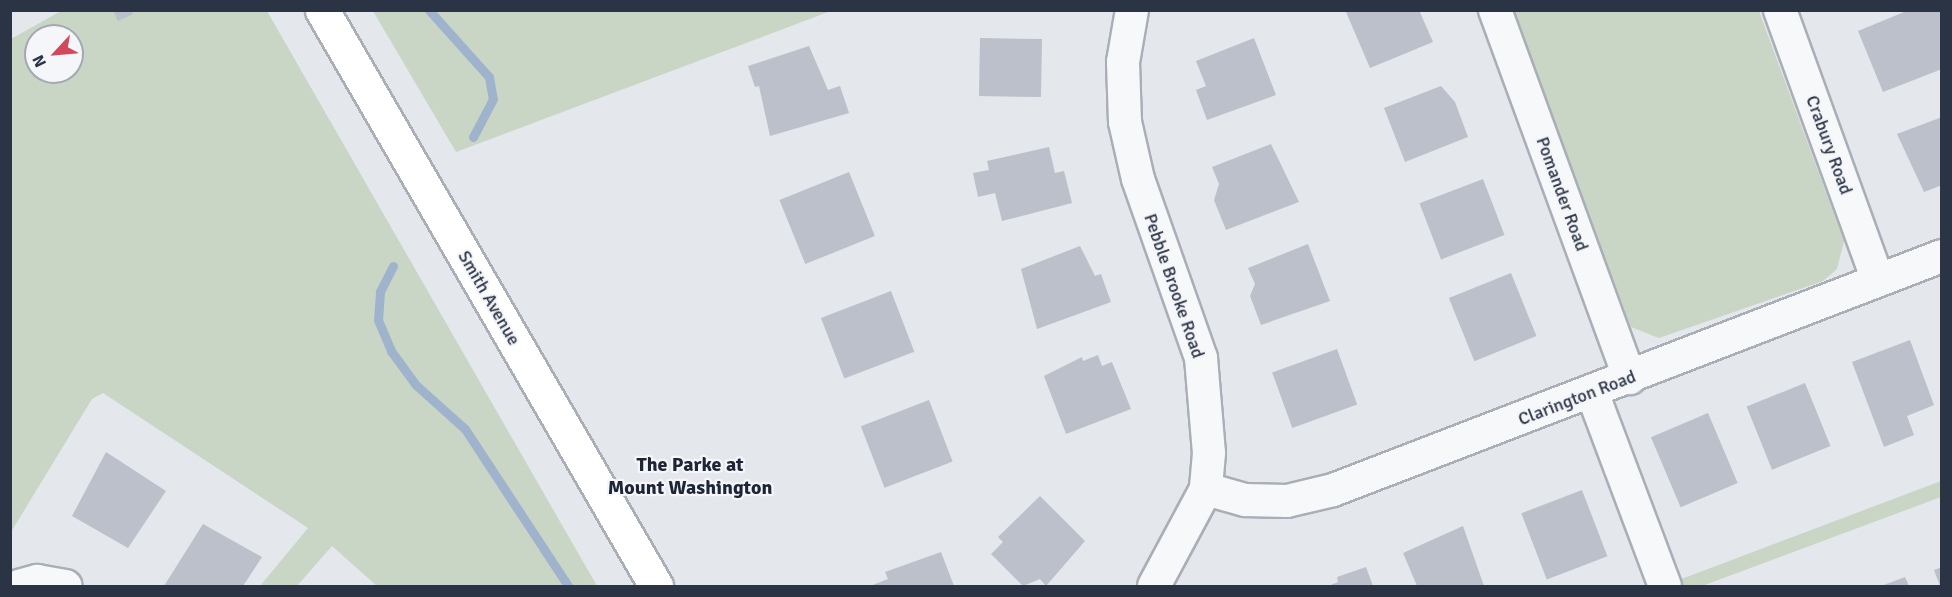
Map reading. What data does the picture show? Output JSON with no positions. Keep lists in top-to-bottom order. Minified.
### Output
{"streets":{"main road":["Smith Avenue"],"street":["Crabury Road","Pomander Road","Pebble Brooke Road","Clarington Road"]},"crossings":[["Crabury Road","Clarington Road"],["Pomander Road","Clarington Road"],["Pebble Brooke Road","Clarington Road"]],"districts":["The Parke at Mount Washington"],"north":"bottom left"}
